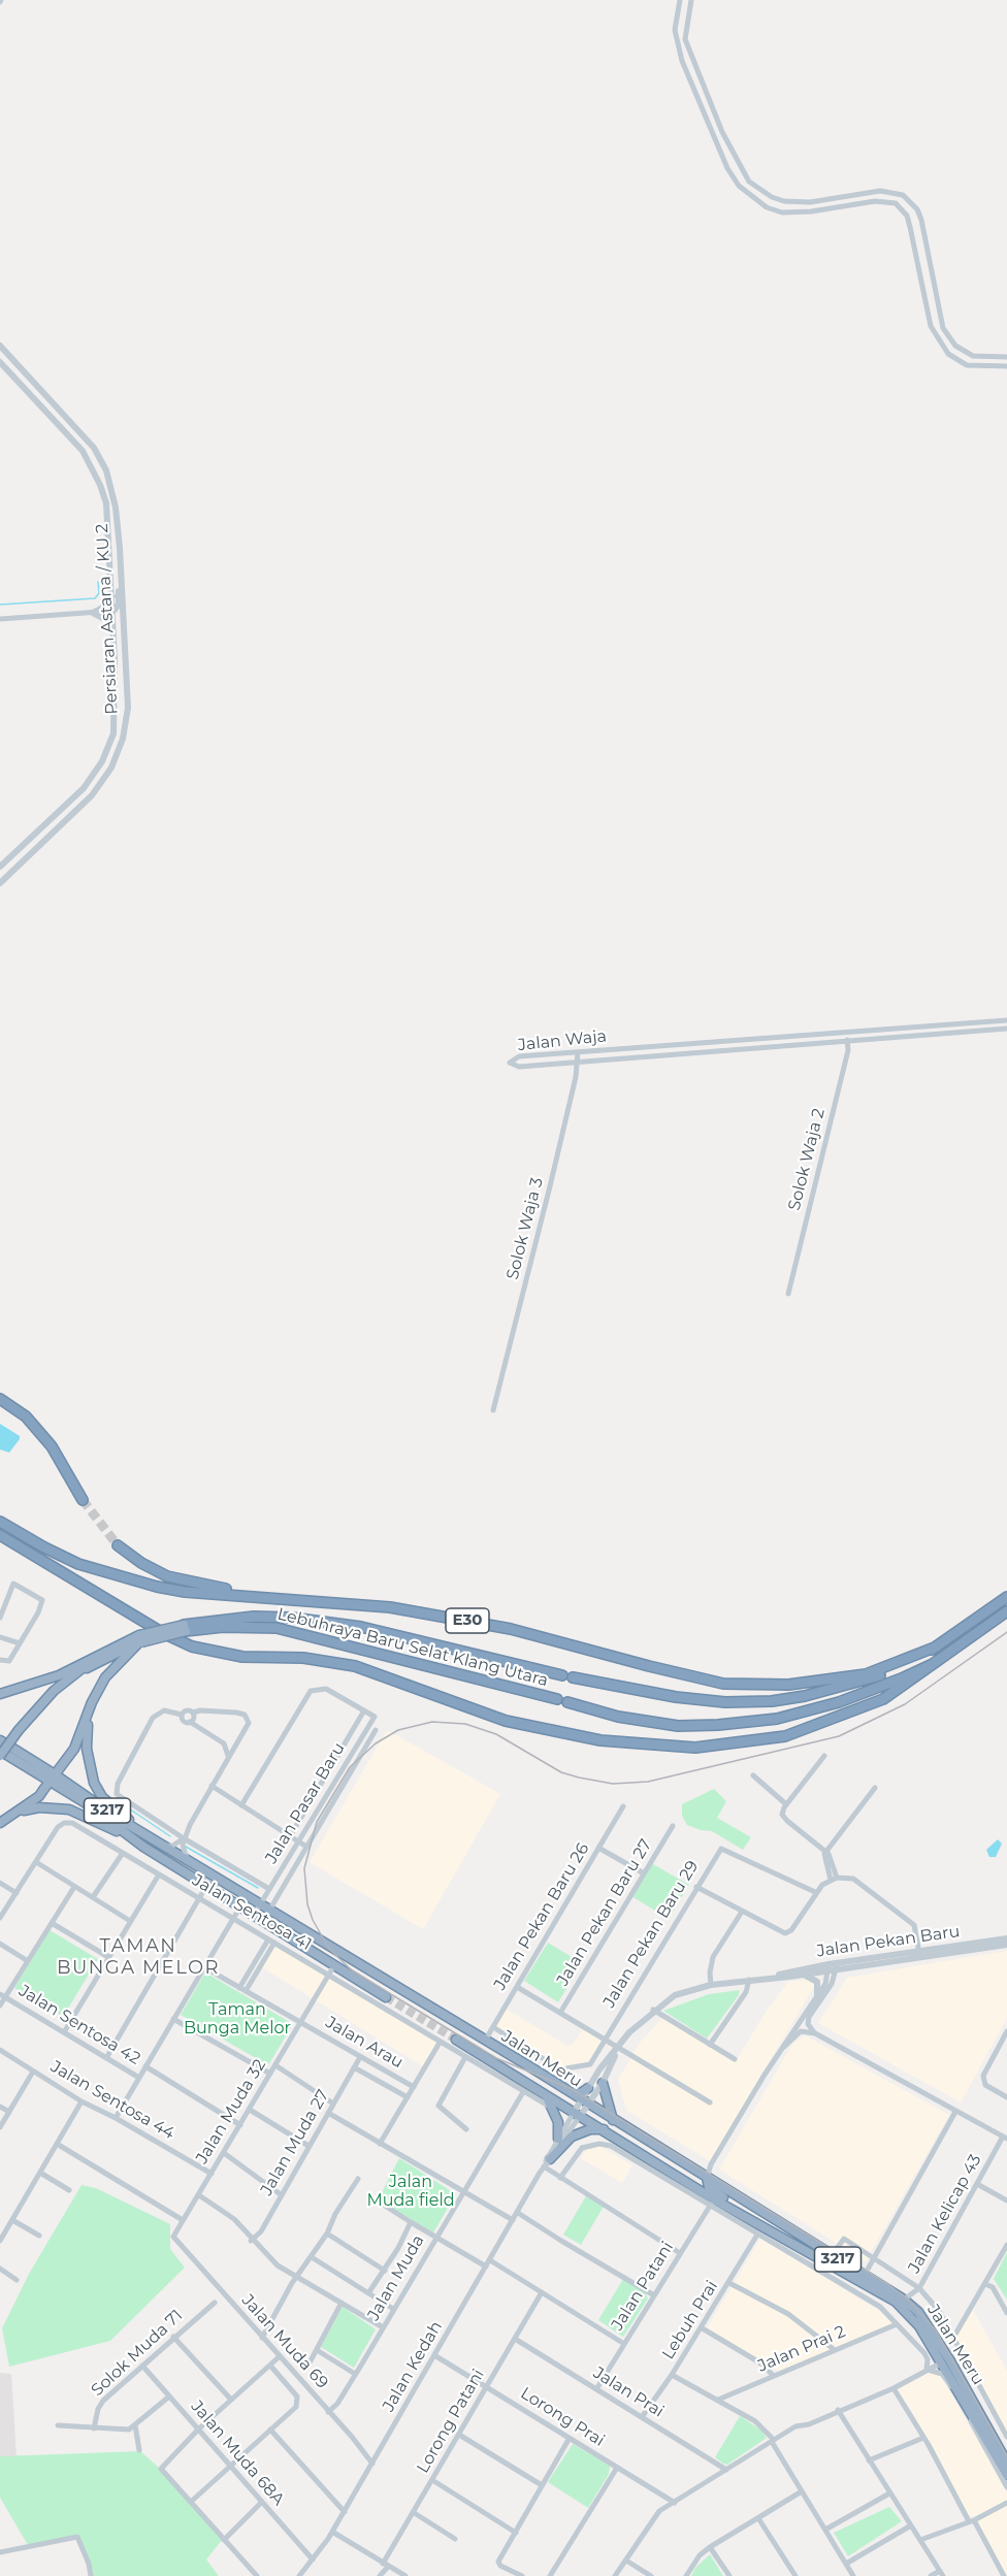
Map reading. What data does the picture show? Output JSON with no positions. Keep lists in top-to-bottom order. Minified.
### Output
{"streets":{"highway":["E30","Lebuhraya Baru Selat Klang Utara","3217","Jalan Meru"],"street":["Persiaran Astana / KU 2","Jalan Waja","Solok Waja 2","Solok Waja 3","Jalan Pasar Baru","Jalan Sentosa 41","Jalan Pekan Baru 27","Jalan Pekan Baru 26","Jalan Pekan Baru 29","Jalan Pekan Baru","Jalan Sentosa 42","Jalan Arau","Jalan Sentosa 44","Jalan Muda 32","Jalan Muda 27","Jalan Kelicap 43","Jalan Muda","Jalan Patani","Lebuh Prai","Jalan Muda 69","Jalan Prai 2","Solok Muda 71","Jalan Kedah","Jalan Prai","Lorong Prai","Lorong Patani","Jalan Muda 68A"]},"crossings":[["Jalan Waja","Solok Waja 2"],["Jalan Waja","Solok Waja 3"],["Jalan Pasar Baru","Jalan Meru"],["Jalan Sentosa 41","Jalan Muda 32"],["Jalan Sentosa 41","Jalan Muda"],["Jalan Pekan Baru 26","Jalan Pekan Baru 29"],["Jalan Pekan Baru 26","Jalan Meru"],["Jalan Pekan Baru","Jalan Meru"],["Jalan Arau","Jalan Muda 32"],["Jalan Arau","Jalan Muda 27"],["Jalan Meru","Jalan Muda 32"],["Jalan Meru","Jalan Kelicap 43"],["Jalan Meru","Jalan Patani"],["Jalan Sentosa 44","Jalan Muda 32"],["Jalan Muda 32","Jalan Muda 69"],["Jalan Muda","Jalan Muda 69"],["Jalan Patani","Jalan Prai"],["Lebuh Prai","Jalan Prai"],["Jalan Muda 69","Jalan Kedah"],["Solok Muda 71","Jalan Muda 68A"],["Jalan Kedah","Lorong Prai"],["Jalan Kedah","Jalan Muda 68A"],["Jalan Prai","Lorong Patani"],["Lorong Prai","Lorong Patani"]],"districts":["TAMAN BUNGA MELOR"],"parks":["Taman Bunga Melor","Jalan Muda field"]}
